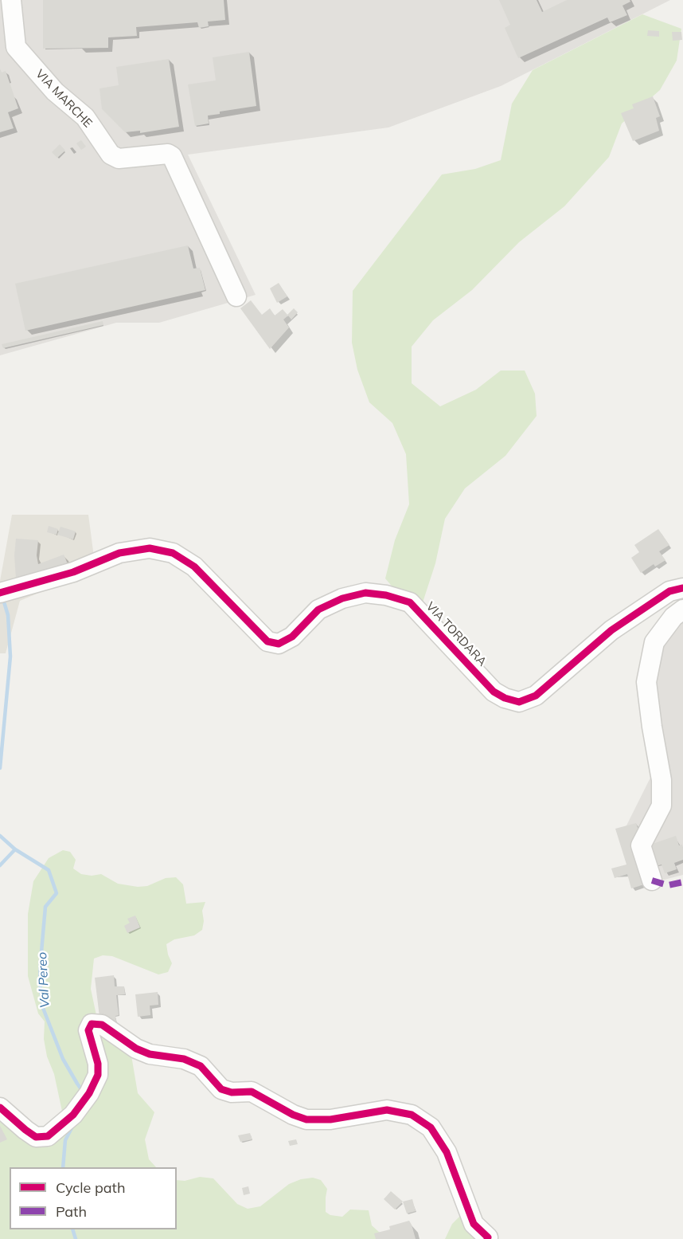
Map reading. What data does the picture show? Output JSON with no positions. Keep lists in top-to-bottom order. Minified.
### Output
{"streets":{"street":["VIA MARCHE","VIA TORDARA"]},"water":["Val Pereo"],"legend":["Cycle path","Path"]}
